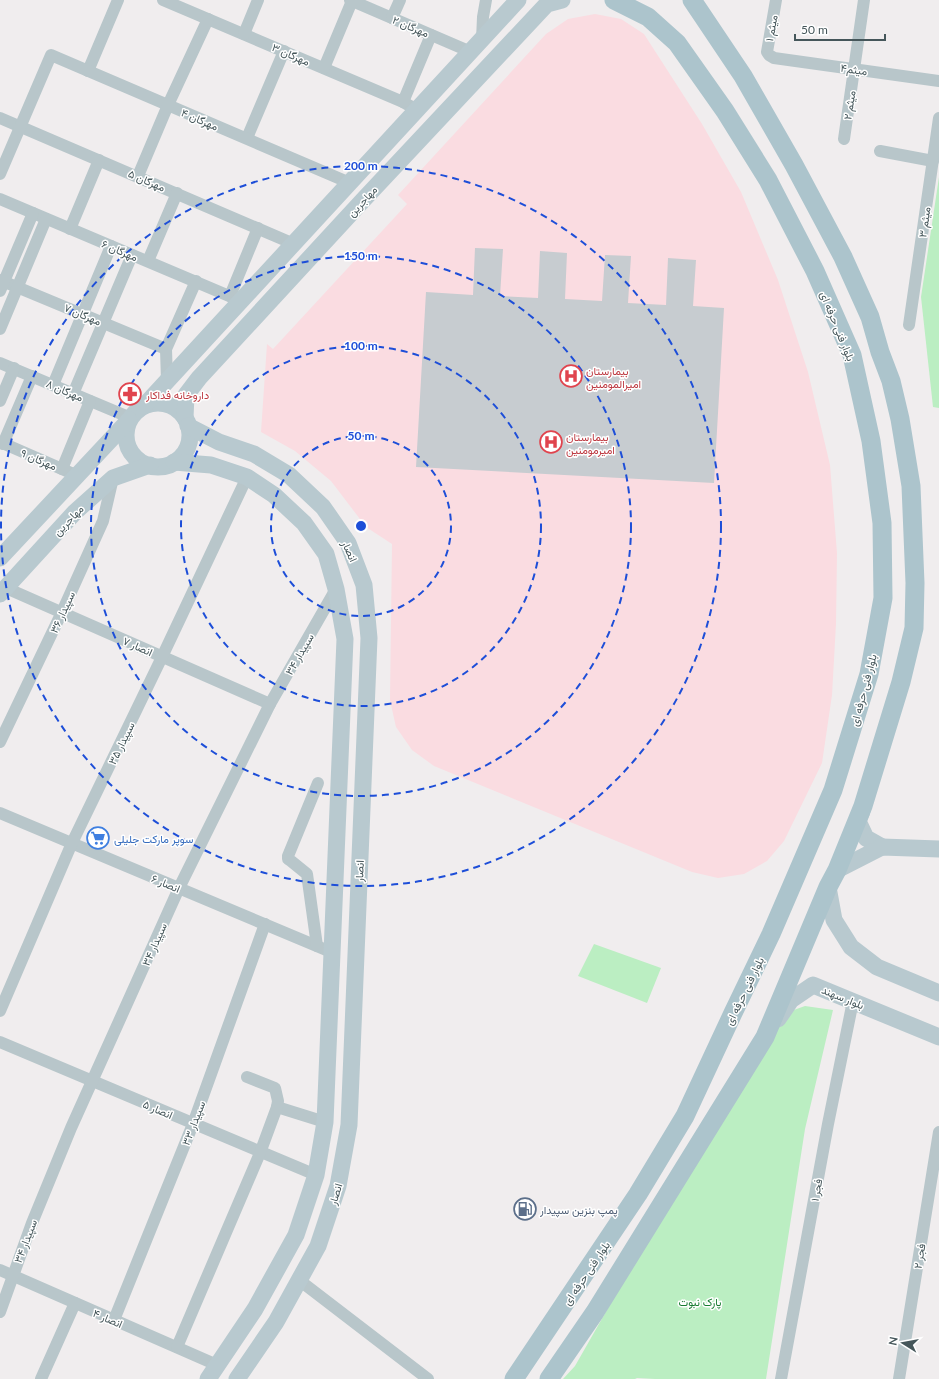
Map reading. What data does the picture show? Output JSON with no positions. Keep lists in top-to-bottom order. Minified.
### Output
{"streets":{"main road":["مهاجرین","بلوار فنی حرفه ای","انصار","بلوار سهند"],"street":["مهرگان ۲","میثم ۱","مهرگان ۳","میثم۴","میثم ۲","مهرگان ۴","مهرگان ۵","میثم ۳","مهرگان ۶","مهرگان ۷","مهرگان ۸","مهرگان ۹","سپیدار ۳۶","انصار ۷","سپیدار ۳۴","سپیدار ۳۵","انصار ۶","انصار ۵","سپیدار ۳۳","فجر ۱","فجر ۲","انصار ۴"]},"crossings":[["مهرگان ۲","مهاجرین"],["میثم ۱","میثم۴"],["مهرگان ۳","مهاجرین"],["میثم۴","میثم ۲"],["مهرگان ۴","مهرگان ۵"],["مهرگان ۴","مهاجرین"],["مهرگان ۵","مهاجرین"],["مهاجرین","مهرگان ۶"],["مهاجرین","مهرگان ۸"],["مهاجرین","مهرگان ۹"],["مهاجرین","انصار"],["مهاجرین","سپیدار ۳۶"],["مهاجرین","انصار ۷"],["مهرگان ۸","انصار"],["انصار","سپیدار ۳۴"],["انصار","سپیدار ۳۵"],["انصار","انصار ۶"],["انصار","انصار ۵"],["انصار","انصار ۴"],["سپیدار ۳۶","انصار ۷"],["انصار ۷","سپیدار ۳۴"],["انصار ۷","سپیدار ۳۵"],["سپیدار ۳۴","انصار ۶"],["سپیدار ۳۴","انصار ۵"],["سپیدار ۳۴","انصار ۴"],["سپیدار ۳۵","انصار ۶"],["انصار ۶","سپیدار ۳۳"],["بلوار سهند","فجر ۱"],["انصار ۵","سپیدار ۳۳"],["سپیدار ۳۳","انصار ۴"]],"parks":["پارک نبوت"],"places":{"hospital":["بیمارستان امیرالمومنین","بیمارستان امیرمومنین"],"pharmacy":["داروخانه فداکار"],"supermarket":["سوپر مارکت جلیلی"],"fuel station":["پمپ بنزین سپیدار"]},"scale_bar":"50 m","north":"left","rings":["200 m","150 m","100 m","50 m"]}
